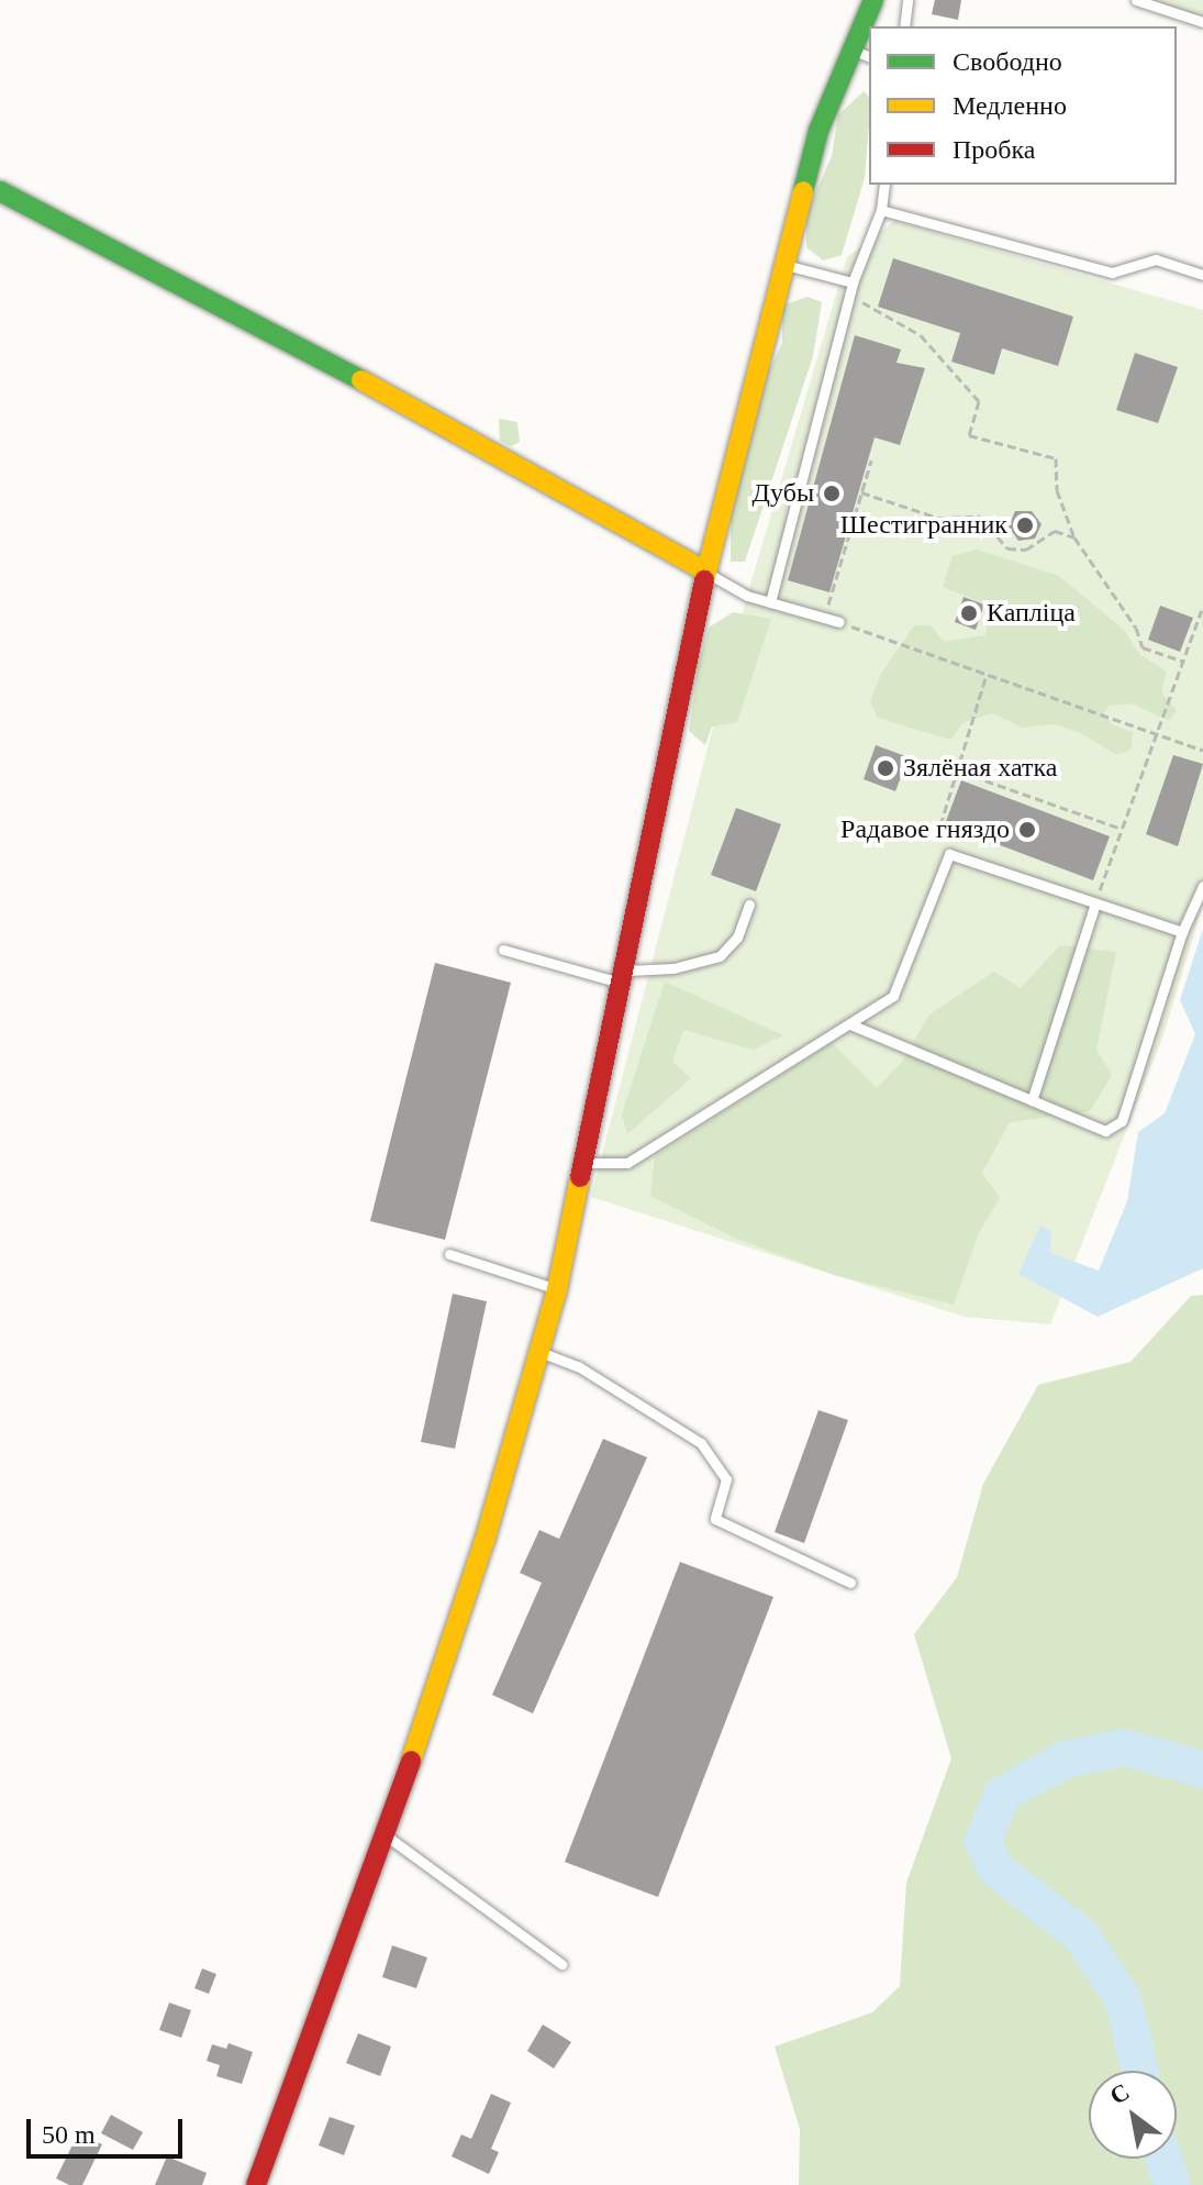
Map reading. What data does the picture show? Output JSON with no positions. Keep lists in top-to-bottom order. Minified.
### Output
{"places":["Дубы","Шестигранник","Капліца","Зялёная хатка","Радавое гняздо"],"legend":["Свободно","Медленно","Пробка"],"scale_bar":"50 m","north":"top left"}
